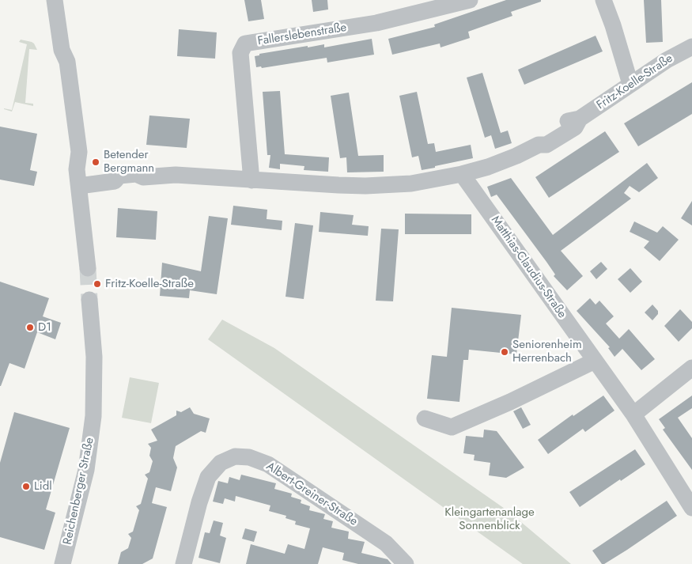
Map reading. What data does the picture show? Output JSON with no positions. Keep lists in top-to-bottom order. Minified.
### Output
{"streets":{"street":["Fallerslebenstraße","Fritz-Koelle-Straße","Matthias-Claudius-Straße","Reichenberger Straße","Albert-Greiner-Straße"]},"crossings":[["Fallerslebenstraße","Fritz-Koelle-Straße"],["Fritz-Koelle-Straße","Matthias-Claudius-Straße"]],"parks":["Kleingartenanlage Sonnenblick"],"places":["Betender Bergmann","Fritz-Koelle-Straße","D1","Seniorenheim Herrenbach","Lidl"]}
